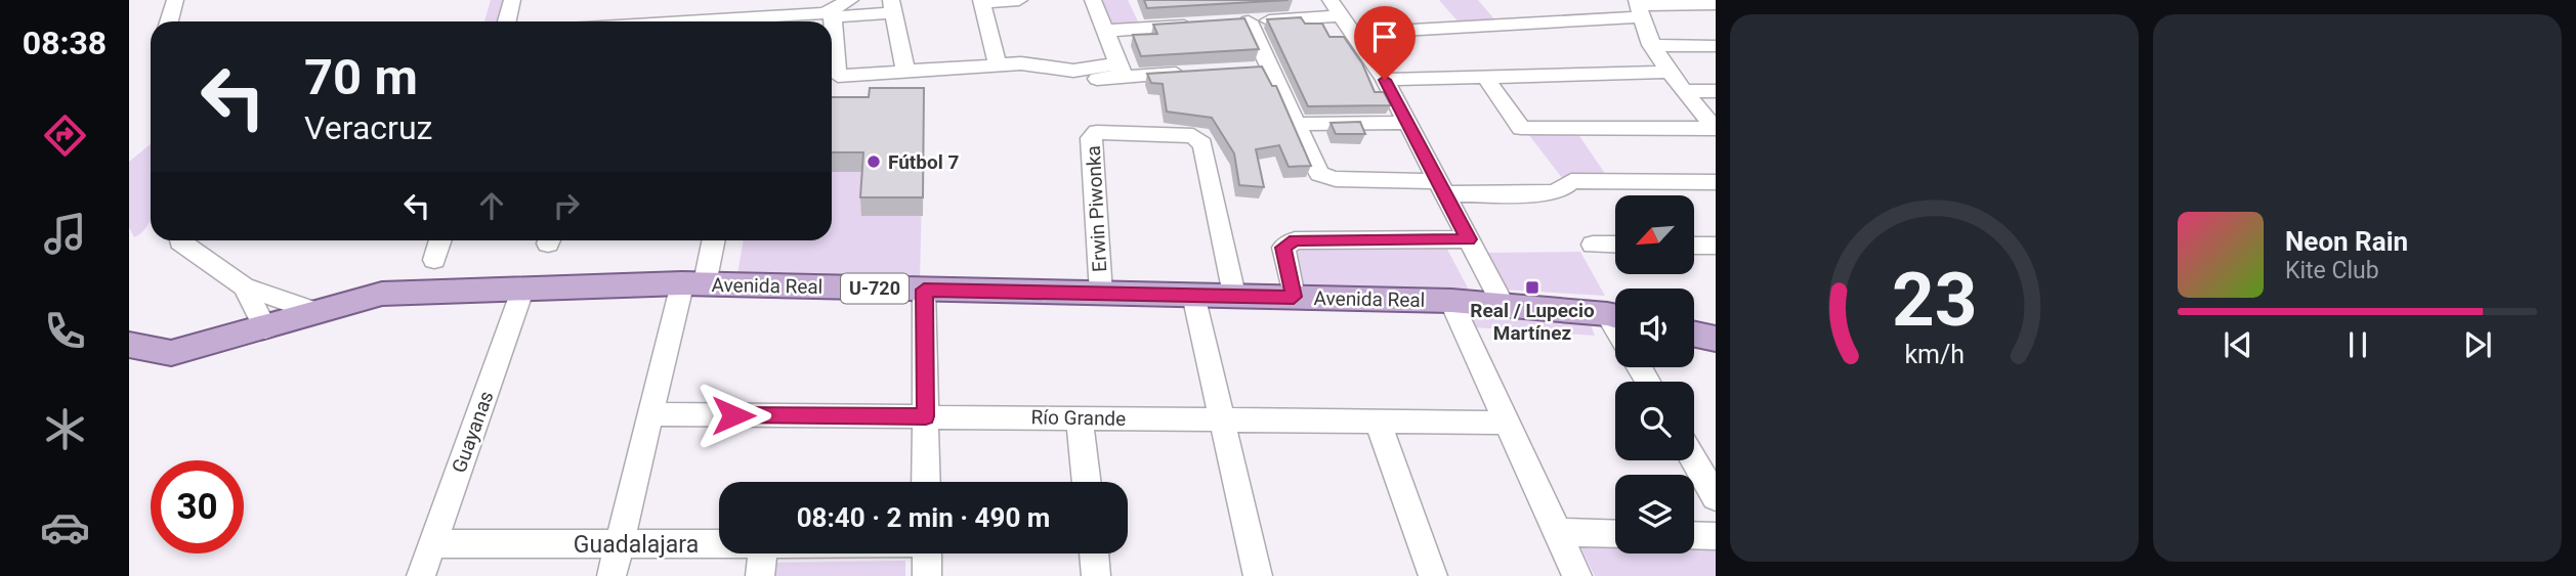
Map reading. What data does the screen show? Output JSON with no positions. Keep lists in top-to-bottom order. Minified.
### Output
{"streets":{"main road":["Avenida Real","U-720"],"street":["Erwin Piwonka","Río Grande","Guayanas","Guadalajara"]},"crossings":[["Erwin Piwonka","Avenida Real"],["Avenida Real","Guayanas"],["Guayanas","Guadalajara"]],"places":{"other":["Fútbol 7"],"transit":["Real / Lupecio Martínez"]},"north":"bottom left","page":{"tabs":"08:38","turn":["70 m","Veracruz"],"song":["Neon Rain","Kite Club"],"limit":"30","trip":"08:40 · 2 min · 490 m","gauge":["23","km/h"]}}
